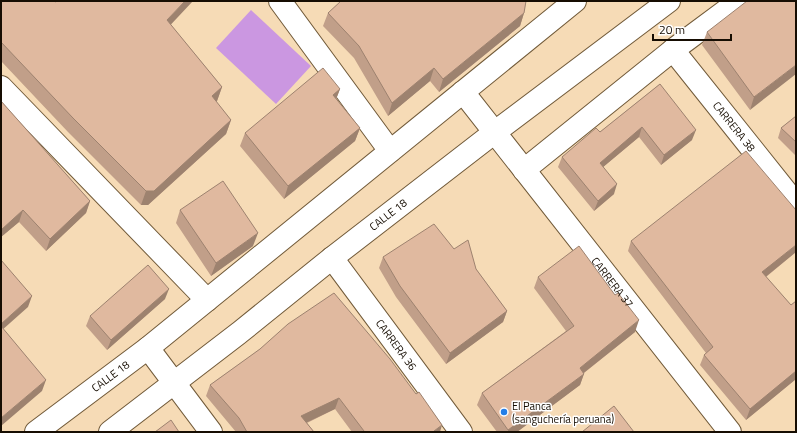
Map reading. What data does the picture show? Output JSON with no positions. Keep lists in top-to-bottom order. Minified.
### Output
{"streets":{"street":["CARRERA 38","CALLE 18","CARRERA 37","CARRERA 36"]},"crossings":[["CALLE 18","CARRERA 37"],["CALLE 18","CARRERA 36"]],"places":["El Panca (sanguchería peruana)"],"scale_bar":"20 m"}
